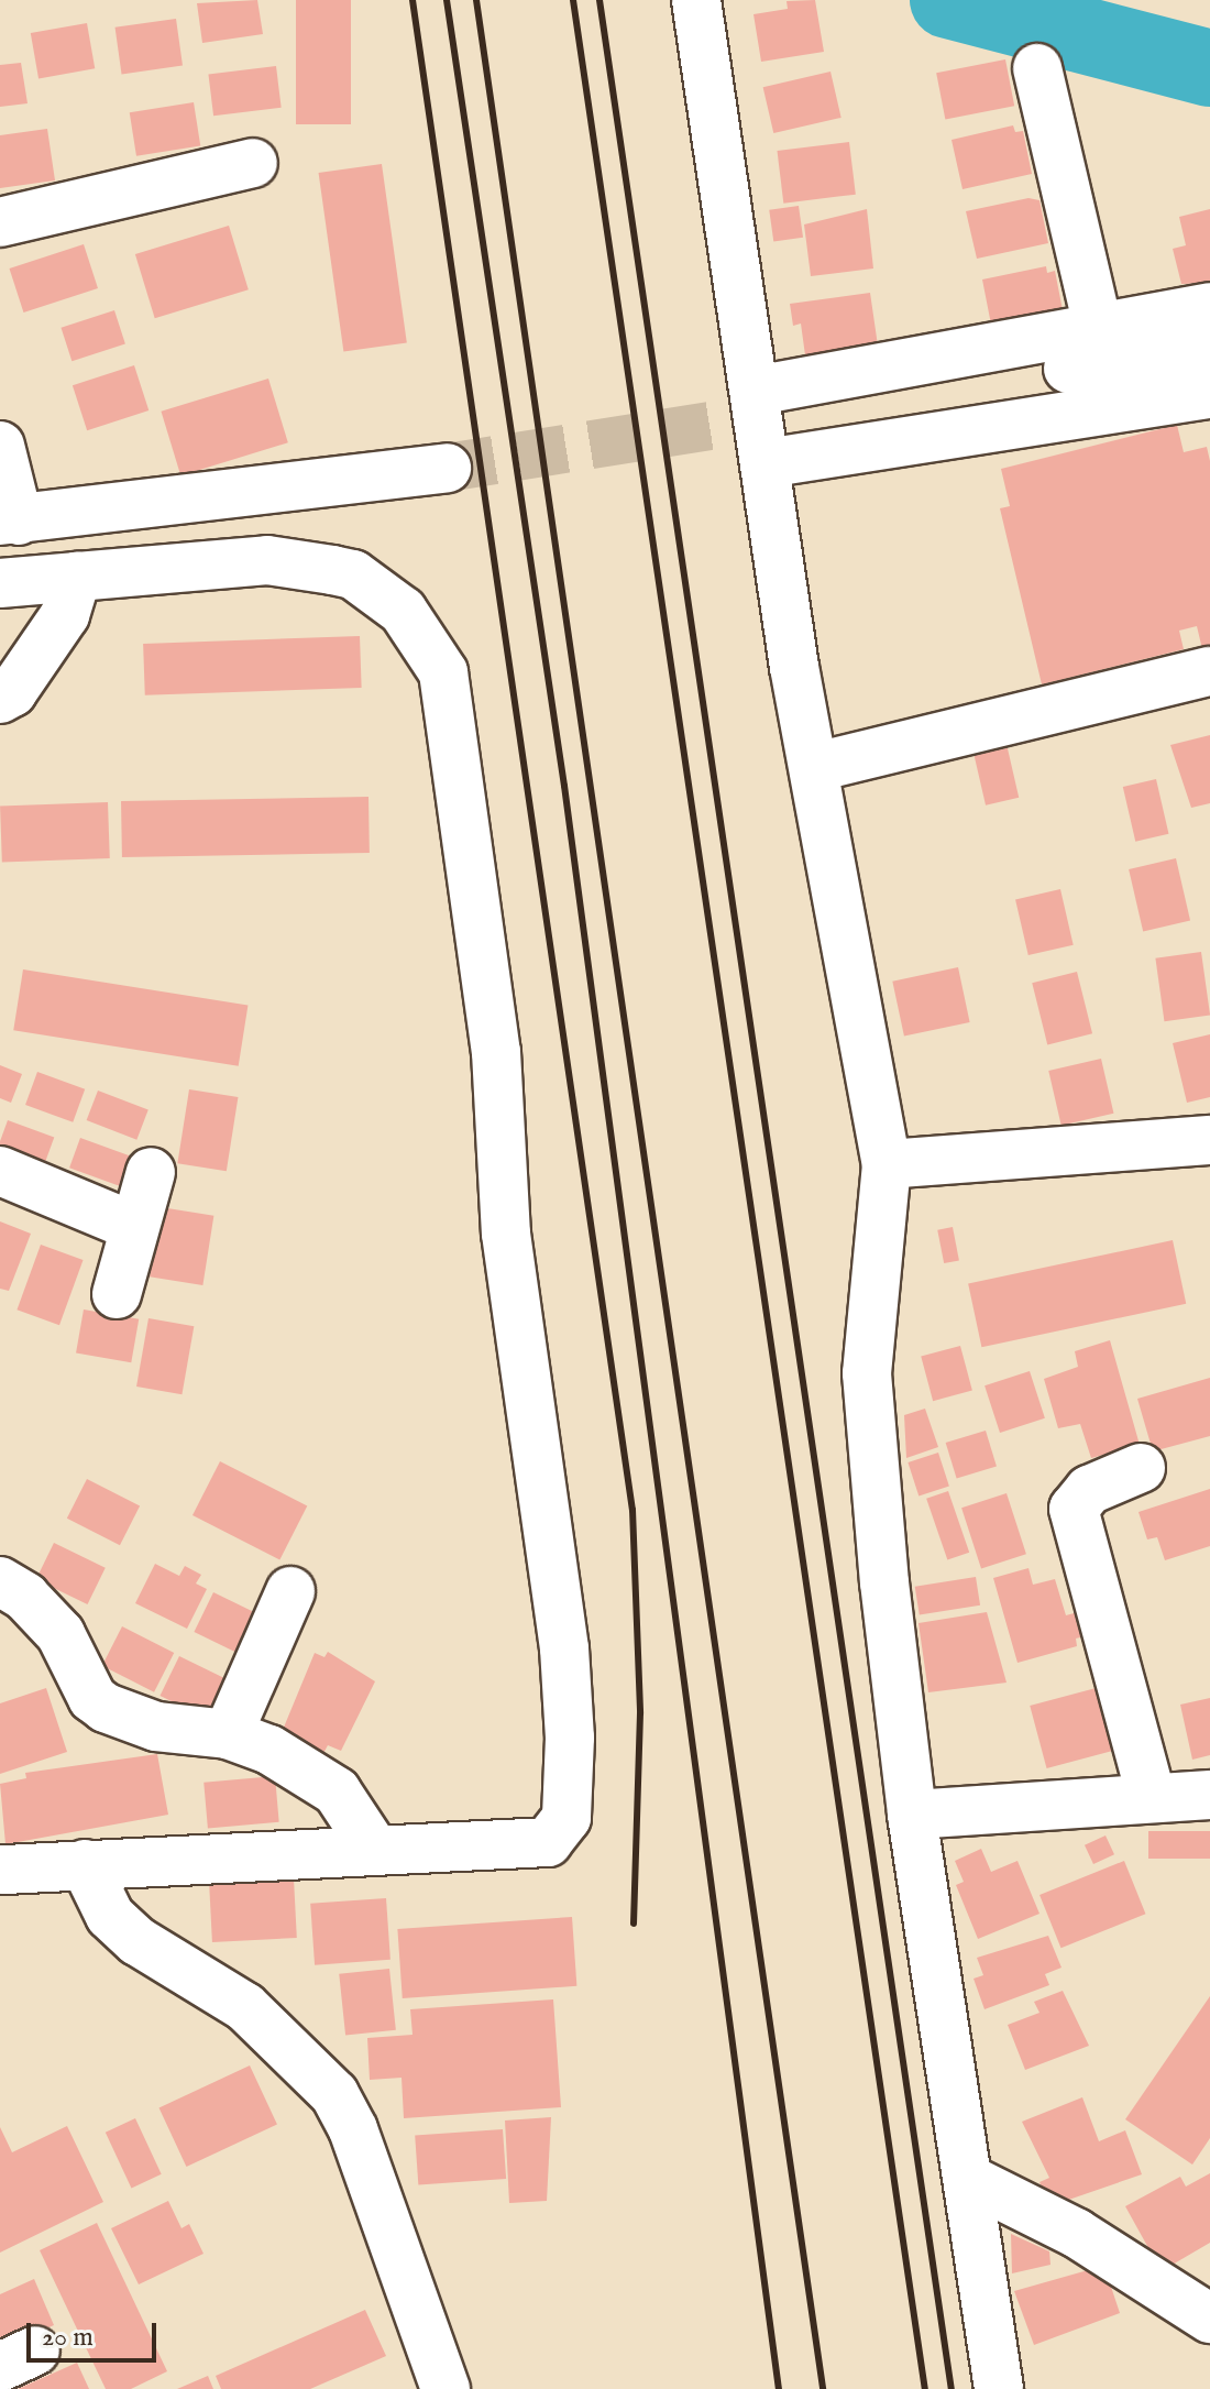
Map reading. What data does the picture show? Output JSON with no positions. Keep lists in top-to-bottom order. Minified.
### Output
{"scale_bar":"20 m"}
